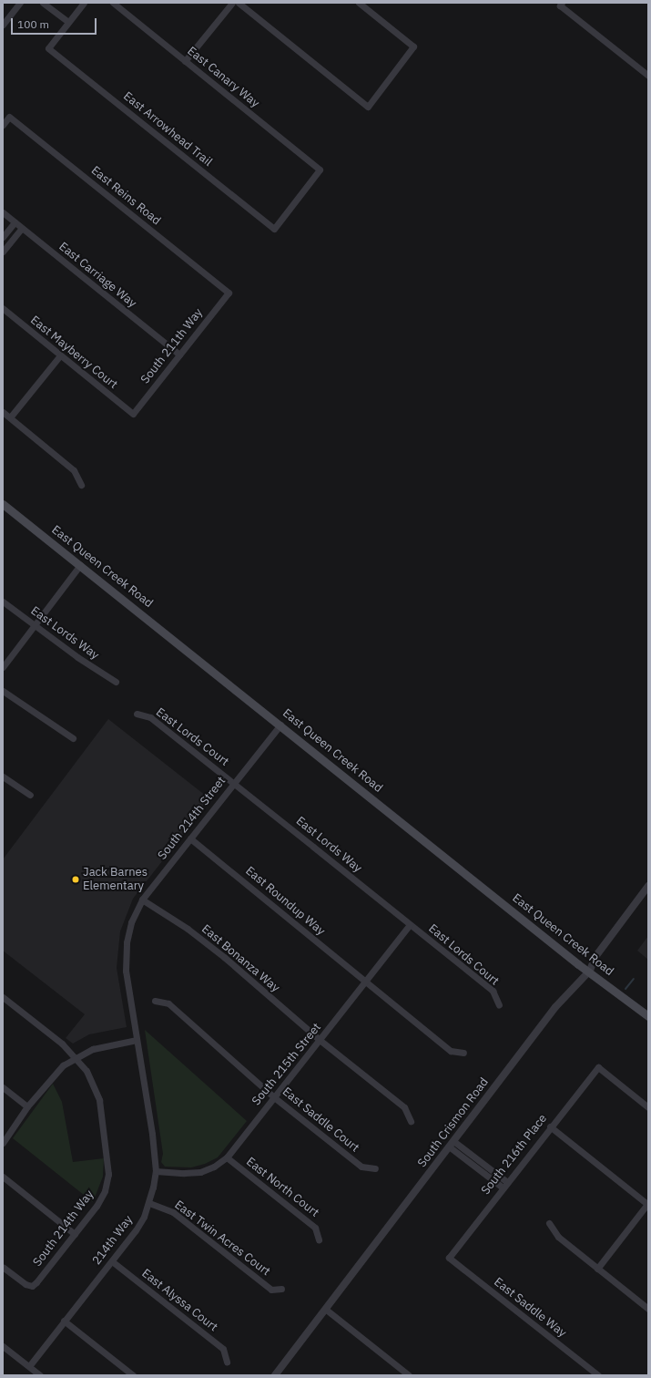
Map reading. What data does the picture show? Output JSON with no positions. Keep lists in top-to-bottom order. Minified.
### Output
{"streets":{"main road":["East Queen Creek Road"],"street":["East Canary Way","East Arrowhead Trail","East Reins Road","East Carriage Way","South 211th Way","East Mayberry Court","East Lords Way","East Lords Court","South 214th Street","East Roundup Way","East Bonanza Way","South 215th Street","East Saddle Court","South Crismon Road","South 216th Place","East North Court","South 214th Way","East Twin Acres Court","214th Way","East Alyssa Court","East Saddle Way"]},"crossings":[["East Canary Way","East Arrowhead Trail"],["East Reins Road","South 211th Way"],["East Carriage Way","South 211th Way"],["South 211th Way","East Mayberry Court"],["East Queen Creek Road","South 214th Street"],["East Queen Creek Road","South Crismon Road"],["East Lords Way","East Lords Court"],["East Lords Way","South 214th Street"],["East Lords Way","South 215th Street"],["East Lords Court","South 214th Street"],["East Lords Court","South 215th Street"],["South 214th Street","East Roundup Way"],["South 214th Street","East Bonanza Way"],["South 214th Street","214th Way"],["East Roundup Way","South 215th Street"],["East Bonanza Way","South 215th Street"],["South 215th Street","East Saddle Court"],["South 215th Street","East North Court"],["South 215th Street","214th Way"],["South 216th Place","East Saddle Way"],["East Twin Acres Court","214th Way"],["214th Way","East Alyssa Court"]],"places":["Jack Barnes Elementary"],"scale_bar":"100 m"}
